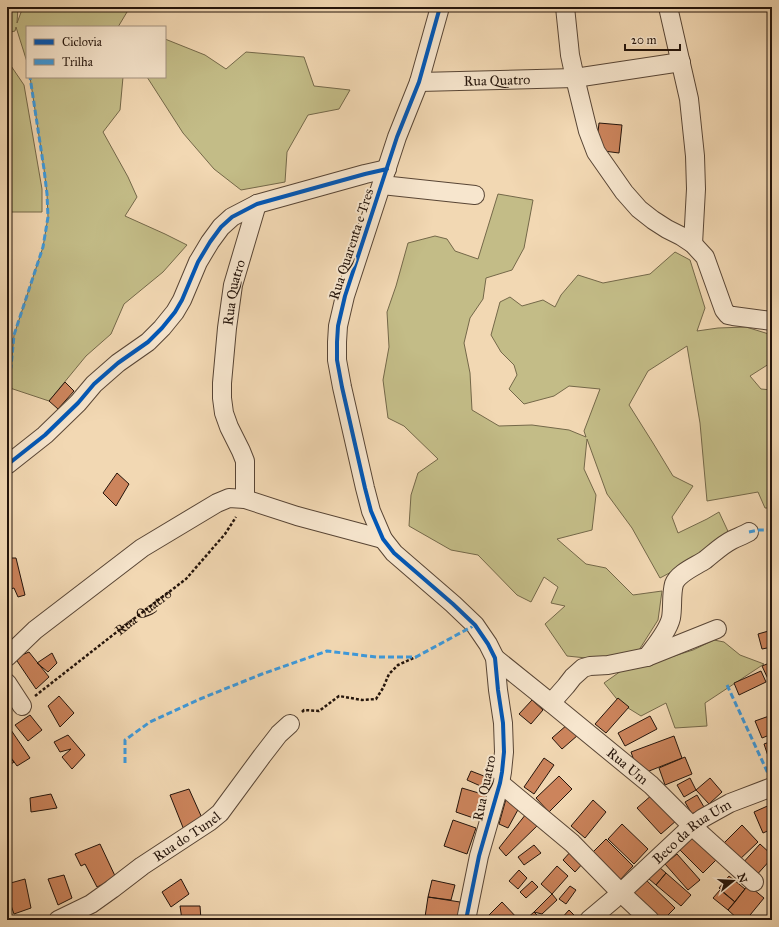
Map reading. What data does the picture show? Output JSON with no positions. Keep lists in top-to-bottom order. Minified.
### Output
{"streets":{"street":["Rua Quatro","Rua Quarenta e Tres","Rua Um","Beco da Rua Um","Rua do Tunel"]},"crossings":[["Rua Quatro","Rua Quarenta e Tres"],["Rua Quatro","Rua Um"],["Rua Um","Beco da Rua Um"]],"legend":["Ciclovia","Trilha"],"scale_bar":"20 m","north":"right"}
